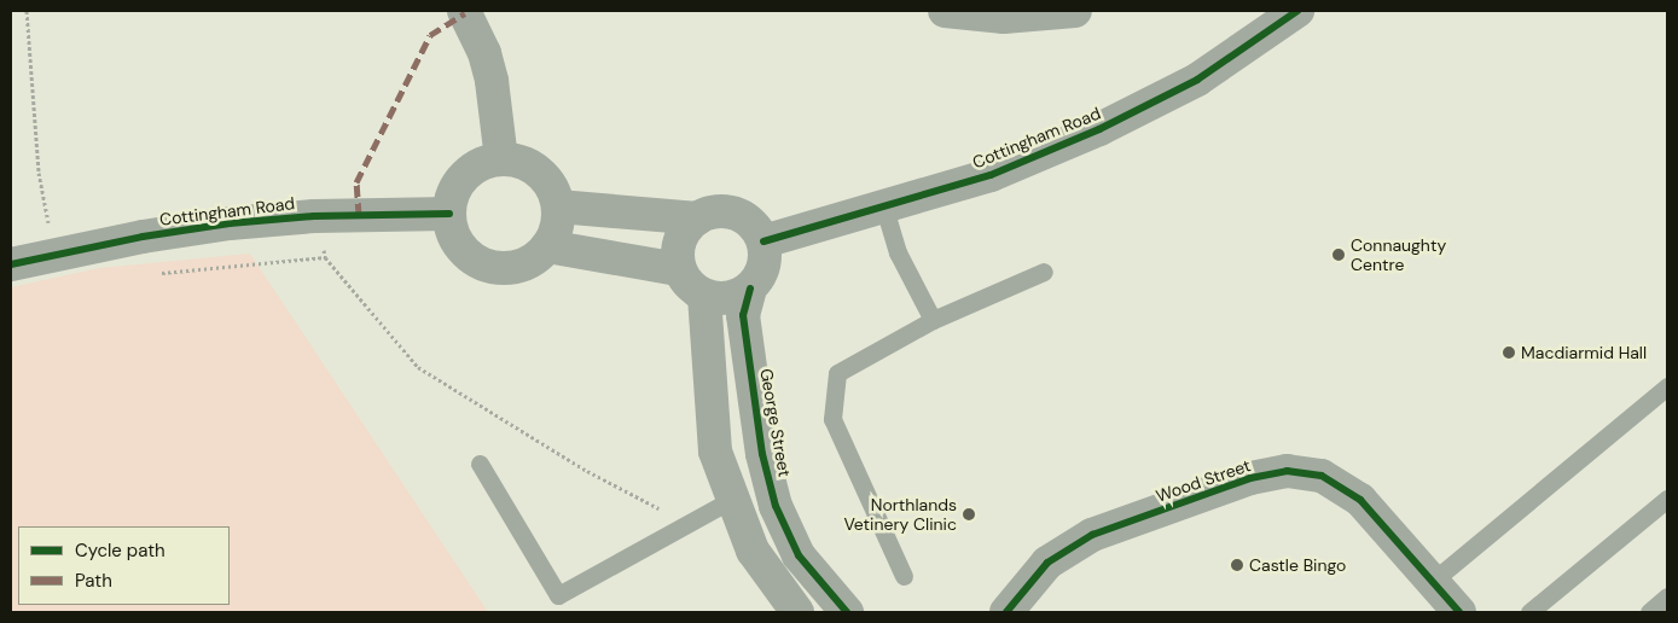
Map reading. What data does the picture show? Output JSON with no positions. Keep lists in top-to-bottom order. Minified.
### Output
{"streets":{"street":["Cottingham Road","George Street","Wood Street"]},"crossings":[["Cottingham Road","George Street"]],"places":["Connaughty Centre","Macdiarmid Hall","Northlands Vetinery Clinic","Castle Bingo"],"legend":["Cycle path","Path"]}
